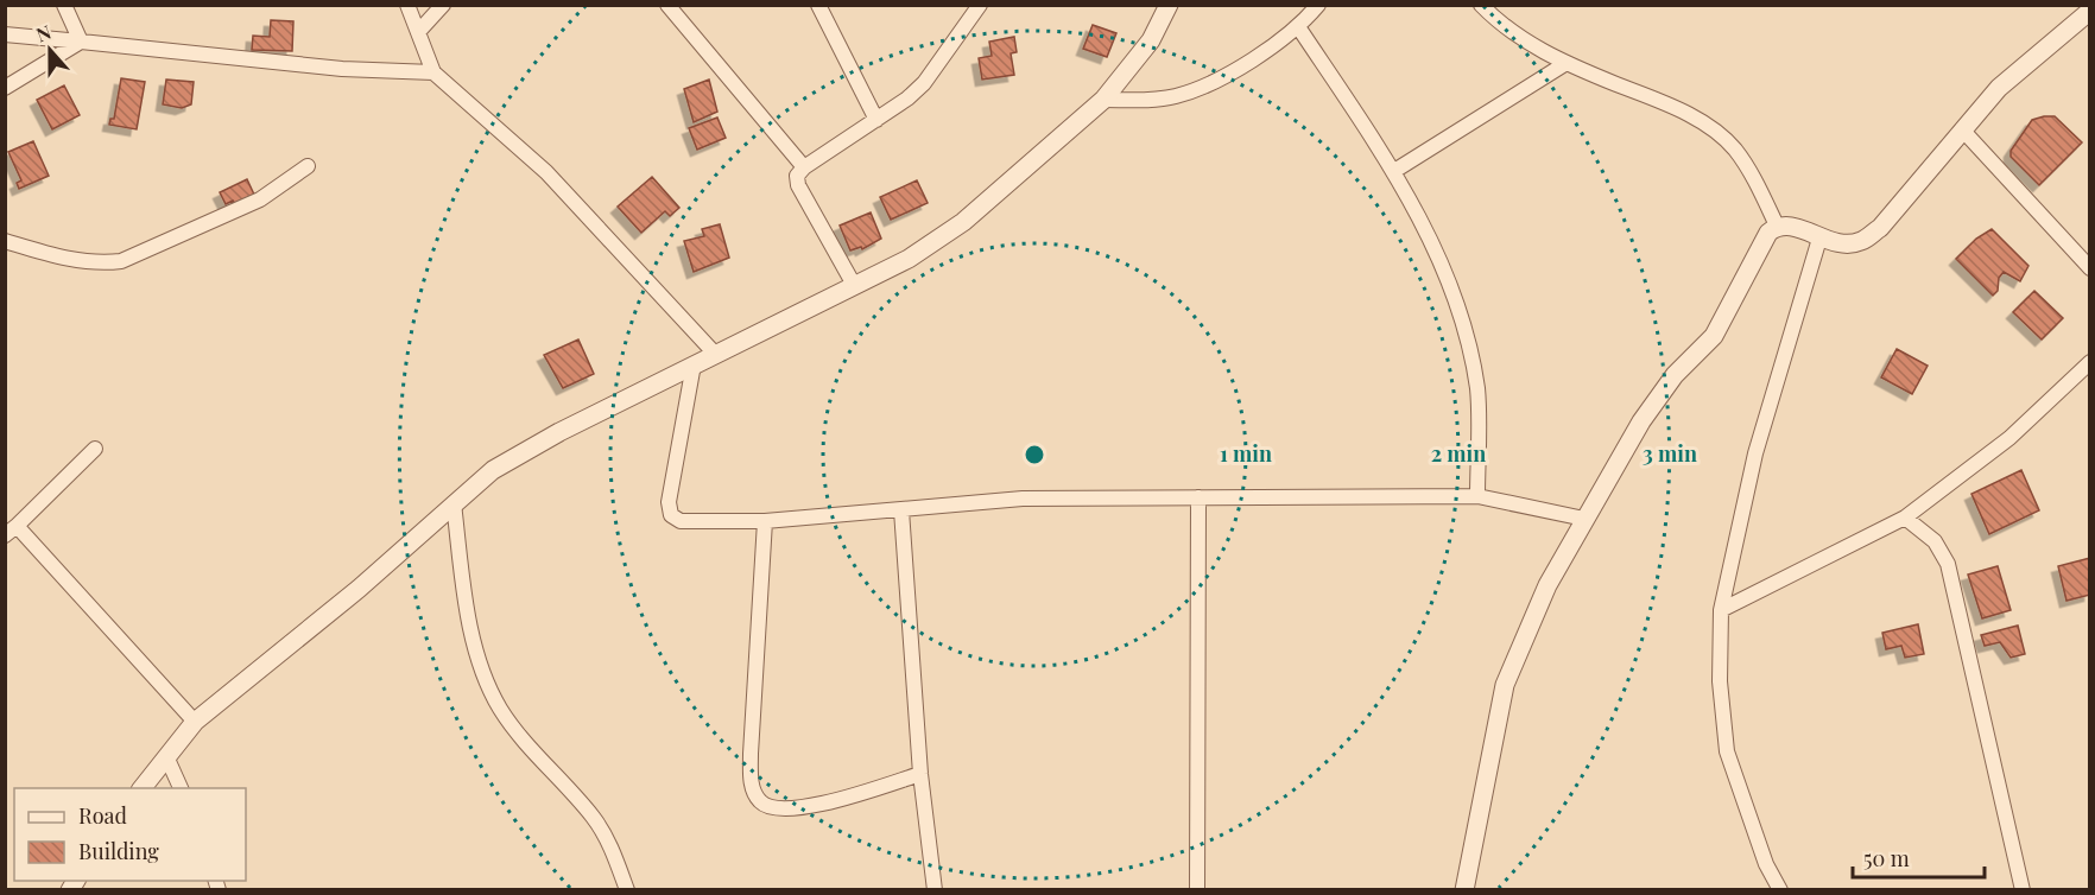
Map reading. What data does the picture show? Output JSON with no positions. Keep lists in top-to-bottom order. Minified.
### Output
{"legend":["Road","Building"],"scale_bar":"50 m","north":"top","rings":["1 min","2 min","3 min"]}
